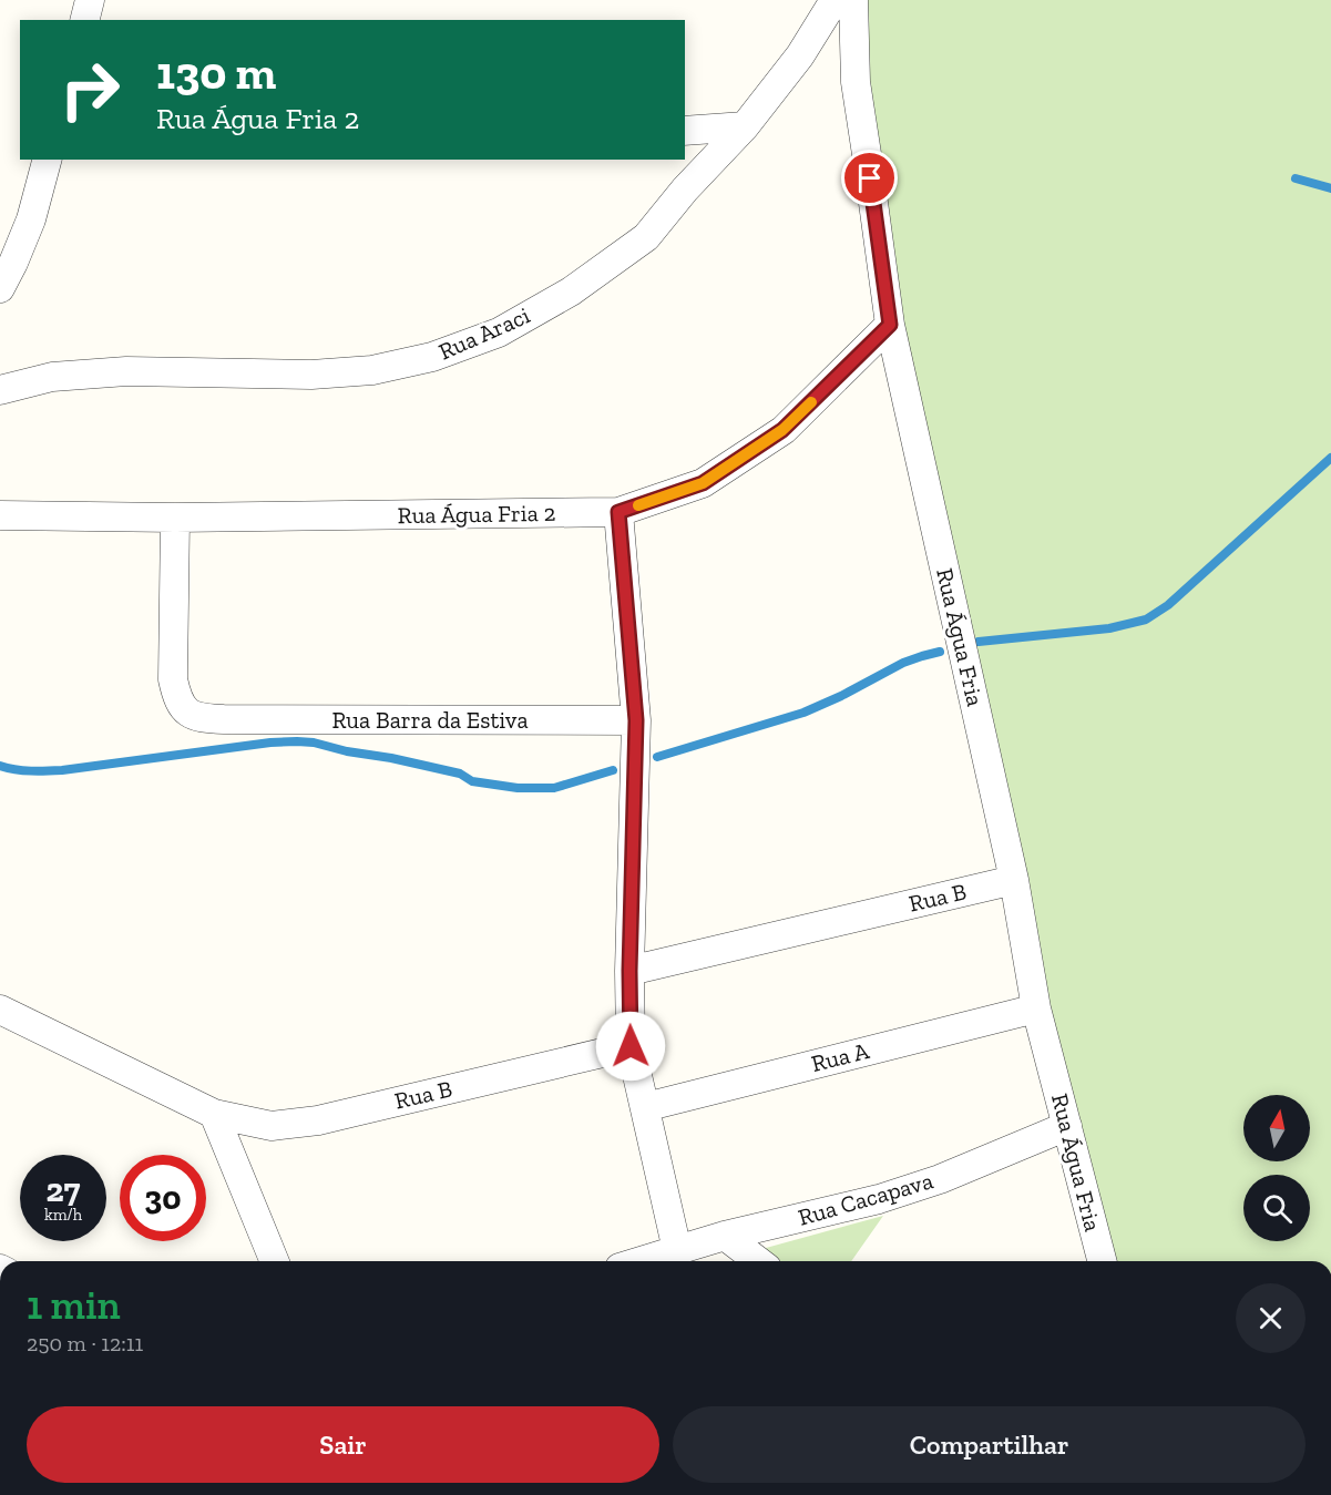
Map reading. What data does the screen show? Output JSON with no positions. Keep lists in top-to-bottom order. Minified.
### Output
{"streets":{"street":["Rua Araci","Rua Água Fria 2","Rua Água Fria","Rua Barra da Estiva","Rua B","Rua A","Rua Cacapava"]},"crossings":[["Rua Água Fria 2","Rua Água Fria"],["Rua Água Fria 2","Rua Barra da Estiva"],["Rua Água Fria","Rua B"],["Rua Água Fria","Rua A"],["Rua Água Fria","Rua Cacapava"]],"north":"top","page":{"turn":["130 m","Rua Água Fria 2"],"speed":"27 km/h","limit":"30","heading":["1 min","250 m · 12:11"],"buttons":["Sair","Compartilhar"]}}
